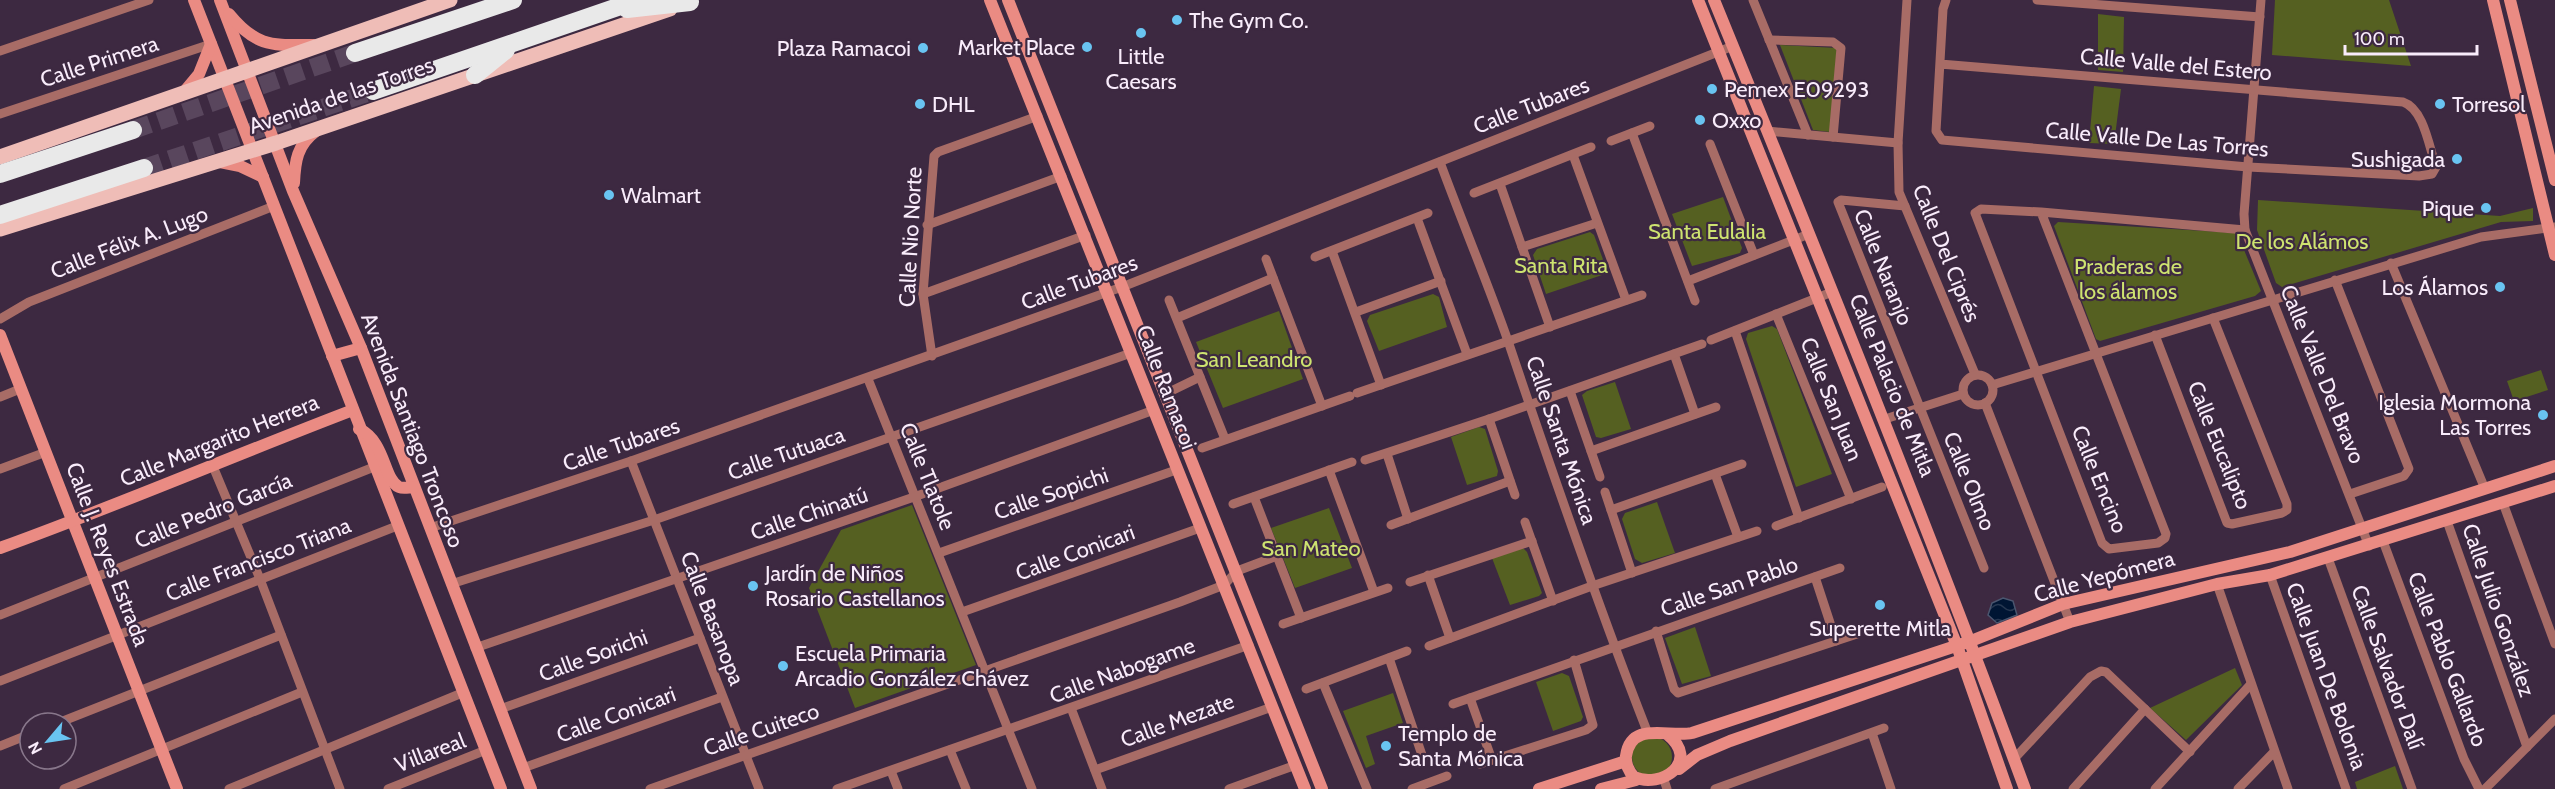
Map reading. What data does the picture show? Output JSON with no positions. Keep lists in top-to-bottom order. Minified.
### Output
{"streets":{"highway":["Avenida de las Torres"],"main road":["Calle Palacio de Mitla","Calle Ramacoi","Avenida Santiago Troncoso","Calle Margarito Herrera","Calle J. Reyes Estrada","Calle Yepómera"],"street":["Calle Primera","Calle Valle del Estero","Calle Tubares","Calle Valle De Las Torres","Calle Nio Norte","Calle Félix A. Lugo","Calle Del Ciprés","Calle Naranjo","Calle Valle Del Bravo","Calle San Juan","Calle Santa Mónica","Calle Eucalipto","Calle Tutuaca","Calle Tlatole","Calle Encino","Calle Olmo","Calle Sopichi","Calle Pedro García","Calle Chinatú","Calle Conicari","Calle Francisco Triana","Calle San Pablo","Calle Julio González","Calle Basanopa","Calle Sorichi","Calle Pablo Gallardo","Calle Salvador Dalí","Calle Nabogame","Calle Juan De Bolonia","Calle Mezate","Calle Cuiteco","Villareal"]},"crossings":[["Calle Valle del Estero","Calle Valle De Las Torres"],["Calle Valle del Estero","Calle Valle Del Bravo"],["Avenida de las Torres","Avenida Santiago Troncoso"],["Calle Tubares","Calle Nio Norte"],["Calle Tubares","Calle Palacio de Mitla"],["Calle Tubares","Calle Ramacoi"],["Calle Tubares","Avenida Santiago Troncoso"],["Calle Tubares","Calle Santa Mónica"],["Calle Tubares","Calle Tlatole"],["Calle Tubares","Calle Basanopa"],["Calle Valle De Las Torres","Calle Valle Del Bravo"],["Calle Nio Norte","Calle Ramacoi"],["Calle Del Ciprés","Calle Naranjo"],["Calle Naranjo","Calle Olmo"],["Calle Valle Del Bravo","Calle Yepómera"],["Calle Palacio de Mitla","Calle San Juan"],["Calle Palacio de Mitla","Calle Yepómera"],["Calle Ramacoi","Calle Tutuaca"],["Calle Ramacoi","Calle Sopichi"],["Calle Ramacoi","Calle Chinatú"],["Calle Ramacoi","Calle Conicari"],["Calle Ramacoi","Calle Nabogame"],["Calle Ramacoi","Calle Mezate"],["Calle Ramacoi","Calle Cuiteco"],["Calle San Juan","Calle Santa Mónica"],["Avenida Santiago Troncoso","Calle Tutuaca"],["Avenida Santiago Troncoso","Calle Chinatú"],["Avenida Santiago Troncoso","Calle Conicari"],["Avenida Santiago Troncoso","Calle Sorichi"],["Calle Margarito Herrera","Calle J. Reyes Estrada"],["Calle Santa Mónica","Calle Yepómera"],["Calle Santa Mónica","Calle San Pablo"],["Calle Tutuaca","Calle Tlatole"],["Calle Tutuaca","Calle Basanopa"],["Calle Tlatole","Calle Sopichi"],["Calle Tlatole","Calle Chinatú"],["Calle Tlatole","Calle Conicari"],["Calle Tlatole","Calle Nabogame"],["Calle Tlatole","Calle Cuiteco"],["Calle Pedro García","Calle J. Reyes Estrada"],["Calle Chinatú","Calle Basanopa"],["Calle Conicari","Calle Basanopa"],["Calle J. Reyes Estrada","Calle Francisco Triana"],["Calle Yepómera","Calle Julio González"],["Calle Yepómera","Calle Pablo Gallardo"],["Calle Yepómera","Calle Salvador Dalí"],["Calle Yepómera","Calle Juan De Bolonia"],["Calle Basanopa","Calle Sorichi"],["Calle Basanopa","Calle Cuiteco"]],"parks":["Santa Eulalia","De los Alámos","Santa Rita","Praderas de los álamos","San Leandro","San Mateo"],"places":["The Gym Co.","Little Caesars","Market Place","Plaza Ramacoi","Pemex E09293","DHL","Torresol","Oxxo","Sushigada","Walmart","Pique","Los Álamos","Iglesia Mormona Las Torres","Jardín de Niños Rosario Castellanos","Superette Mitla","Escuela Primaria Arcadio González Chávez","Templo de Santa Mónica"],"scale_bar":"100 m","north":"bottom left"}
